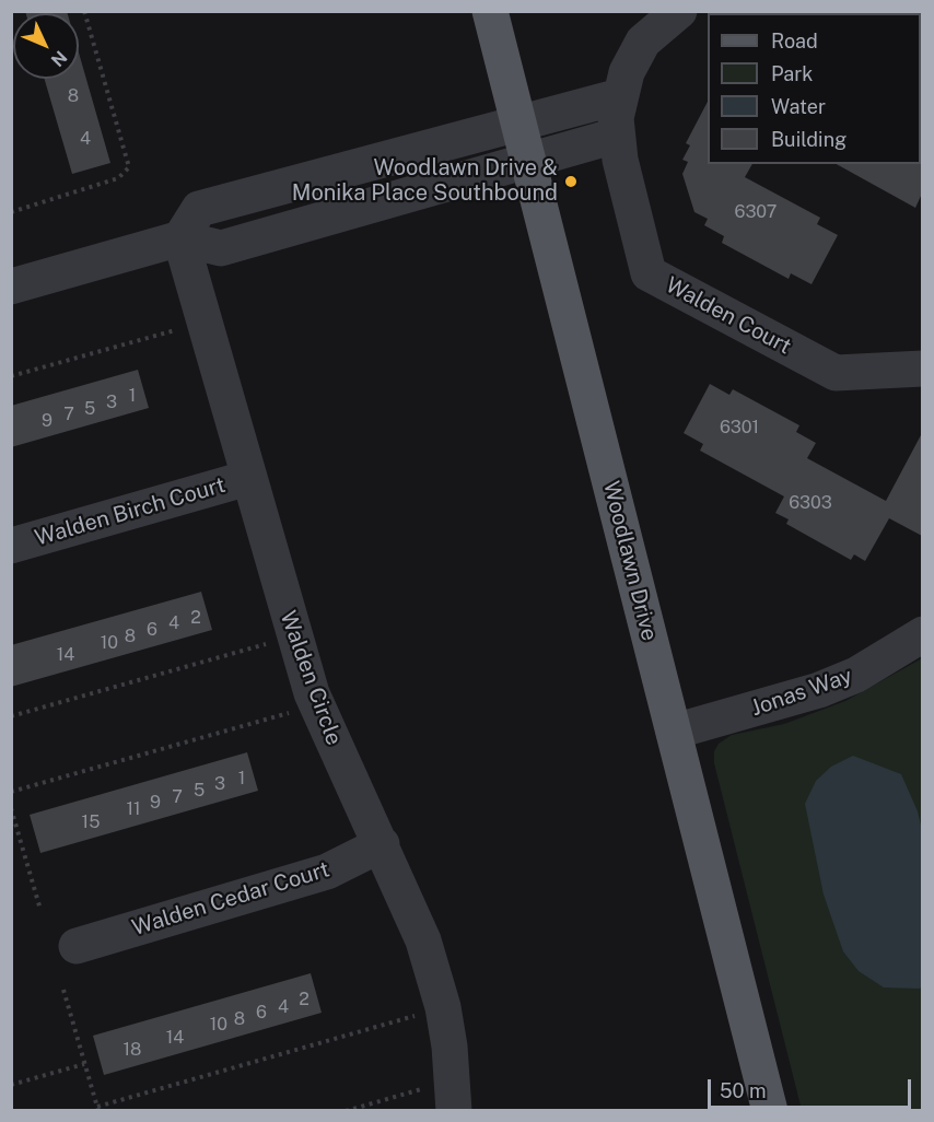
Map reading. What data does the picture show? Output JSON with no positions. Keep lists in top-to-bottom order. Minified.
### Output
{"streets":{"main road":["Woodlawn Drive"],"street":["Walden Court","Walden Birch Court","Walden Circle","Jonas Way","Walden Cedar Court"]},"crossings":[["Walden Birch Court","Walden Circle"],["Woodlawn Drive","Jonas Way"],["Walden Circle","Walden Cedar Court"]],"places":["Woodlawn Drive & Monika Place Southbound"],"house_numbers":["8","4","6307","1","3","5","7","9","6301","6303","2","4","6","8","10","14","1","3","5","7","9","11","15","2","4","6","8","10","14","18"],"legend":["Road","Park","Water","Building"],"scale_bar":"50 m","north":"bottom right"}
